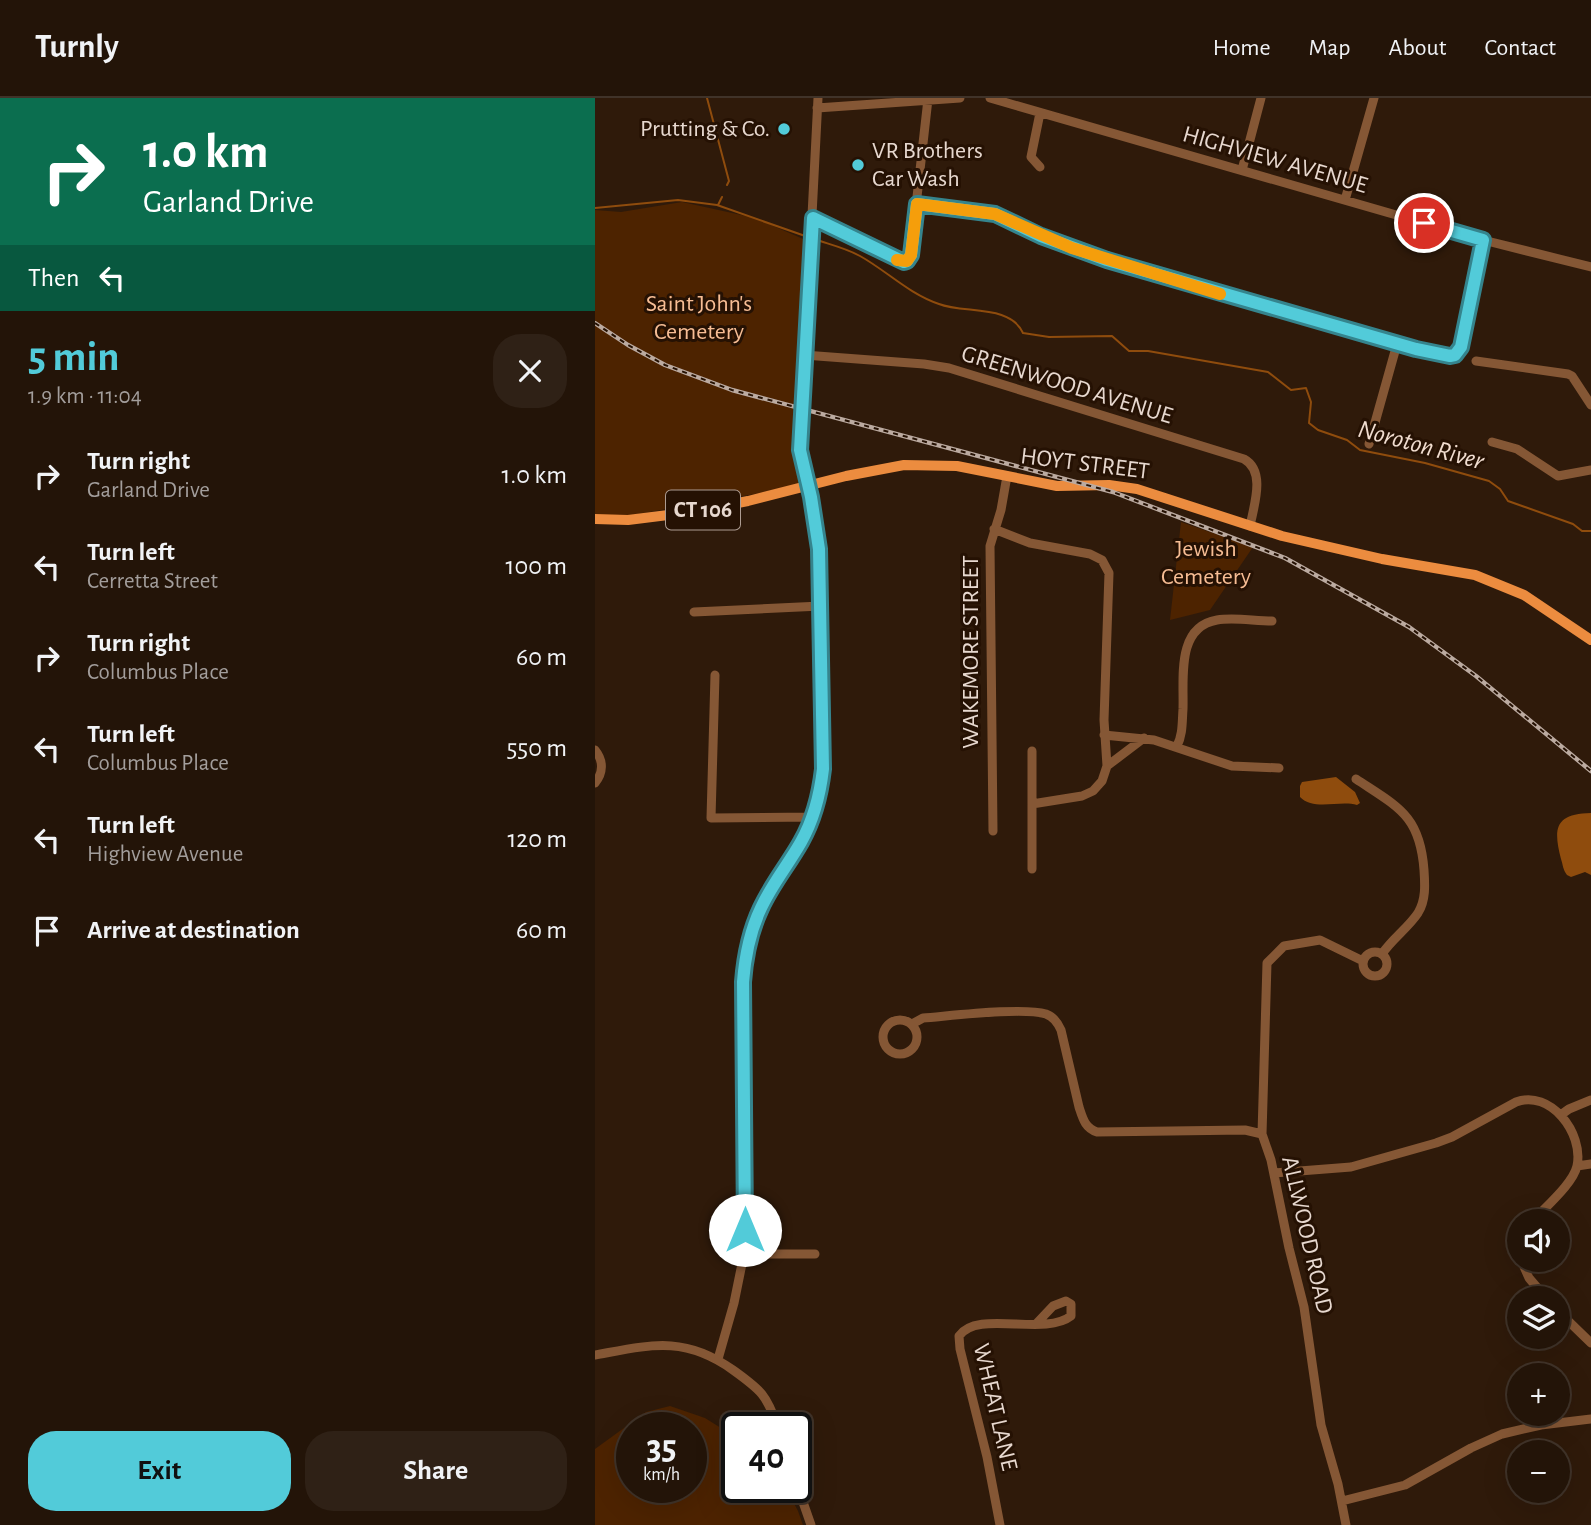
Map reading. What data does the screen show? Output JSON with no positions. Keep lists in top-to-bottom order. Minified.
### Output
{"streets":{"main road":["HOYT STREET","CT 106"],"street":["HIGHVIEW AVENUE","GREENWOOD AVENUE","WAKEMORE STREET","ALLWOOD ROAD","WHEAT LANE"]},"crossings":[["GREENWOOD AVENUE","HOYT STREET"],["HOYT STREET","WAKEMORE STREET"]],"water":["Noroton River"],"parks":["Saint John's Cemetery","Jewish Cemetery"],"places":["Prutting & Co.","VR Brothers Car Wash"],"page":{"header":"Turnly","nav":["Home","Map","About","Contact"],"turn":["1.0 km","Garland Drive"],"then":"Then","heading":["5 min","1.9 km · 11:04"],"list":[{"name":"Turn right","note":"Garland Drive","value":"1.0 km"},{"name":"Turn left","note":"Cerretta Street","value":"100 m"},{"name":"Turn right","note":"Columbus Place","value":"60 m"},{"name":"Turn left","note":"Columbus Place","value":"550 m"},{"name":"Turn left","note":"Highview Avenue","value":"120 m"},{"name":"Arrive at destination","value":"60 m"}],"map_buttons":["+","−"],"speed":"35 km/h","limit":"40","buttons":["Exit","Share"]}}
